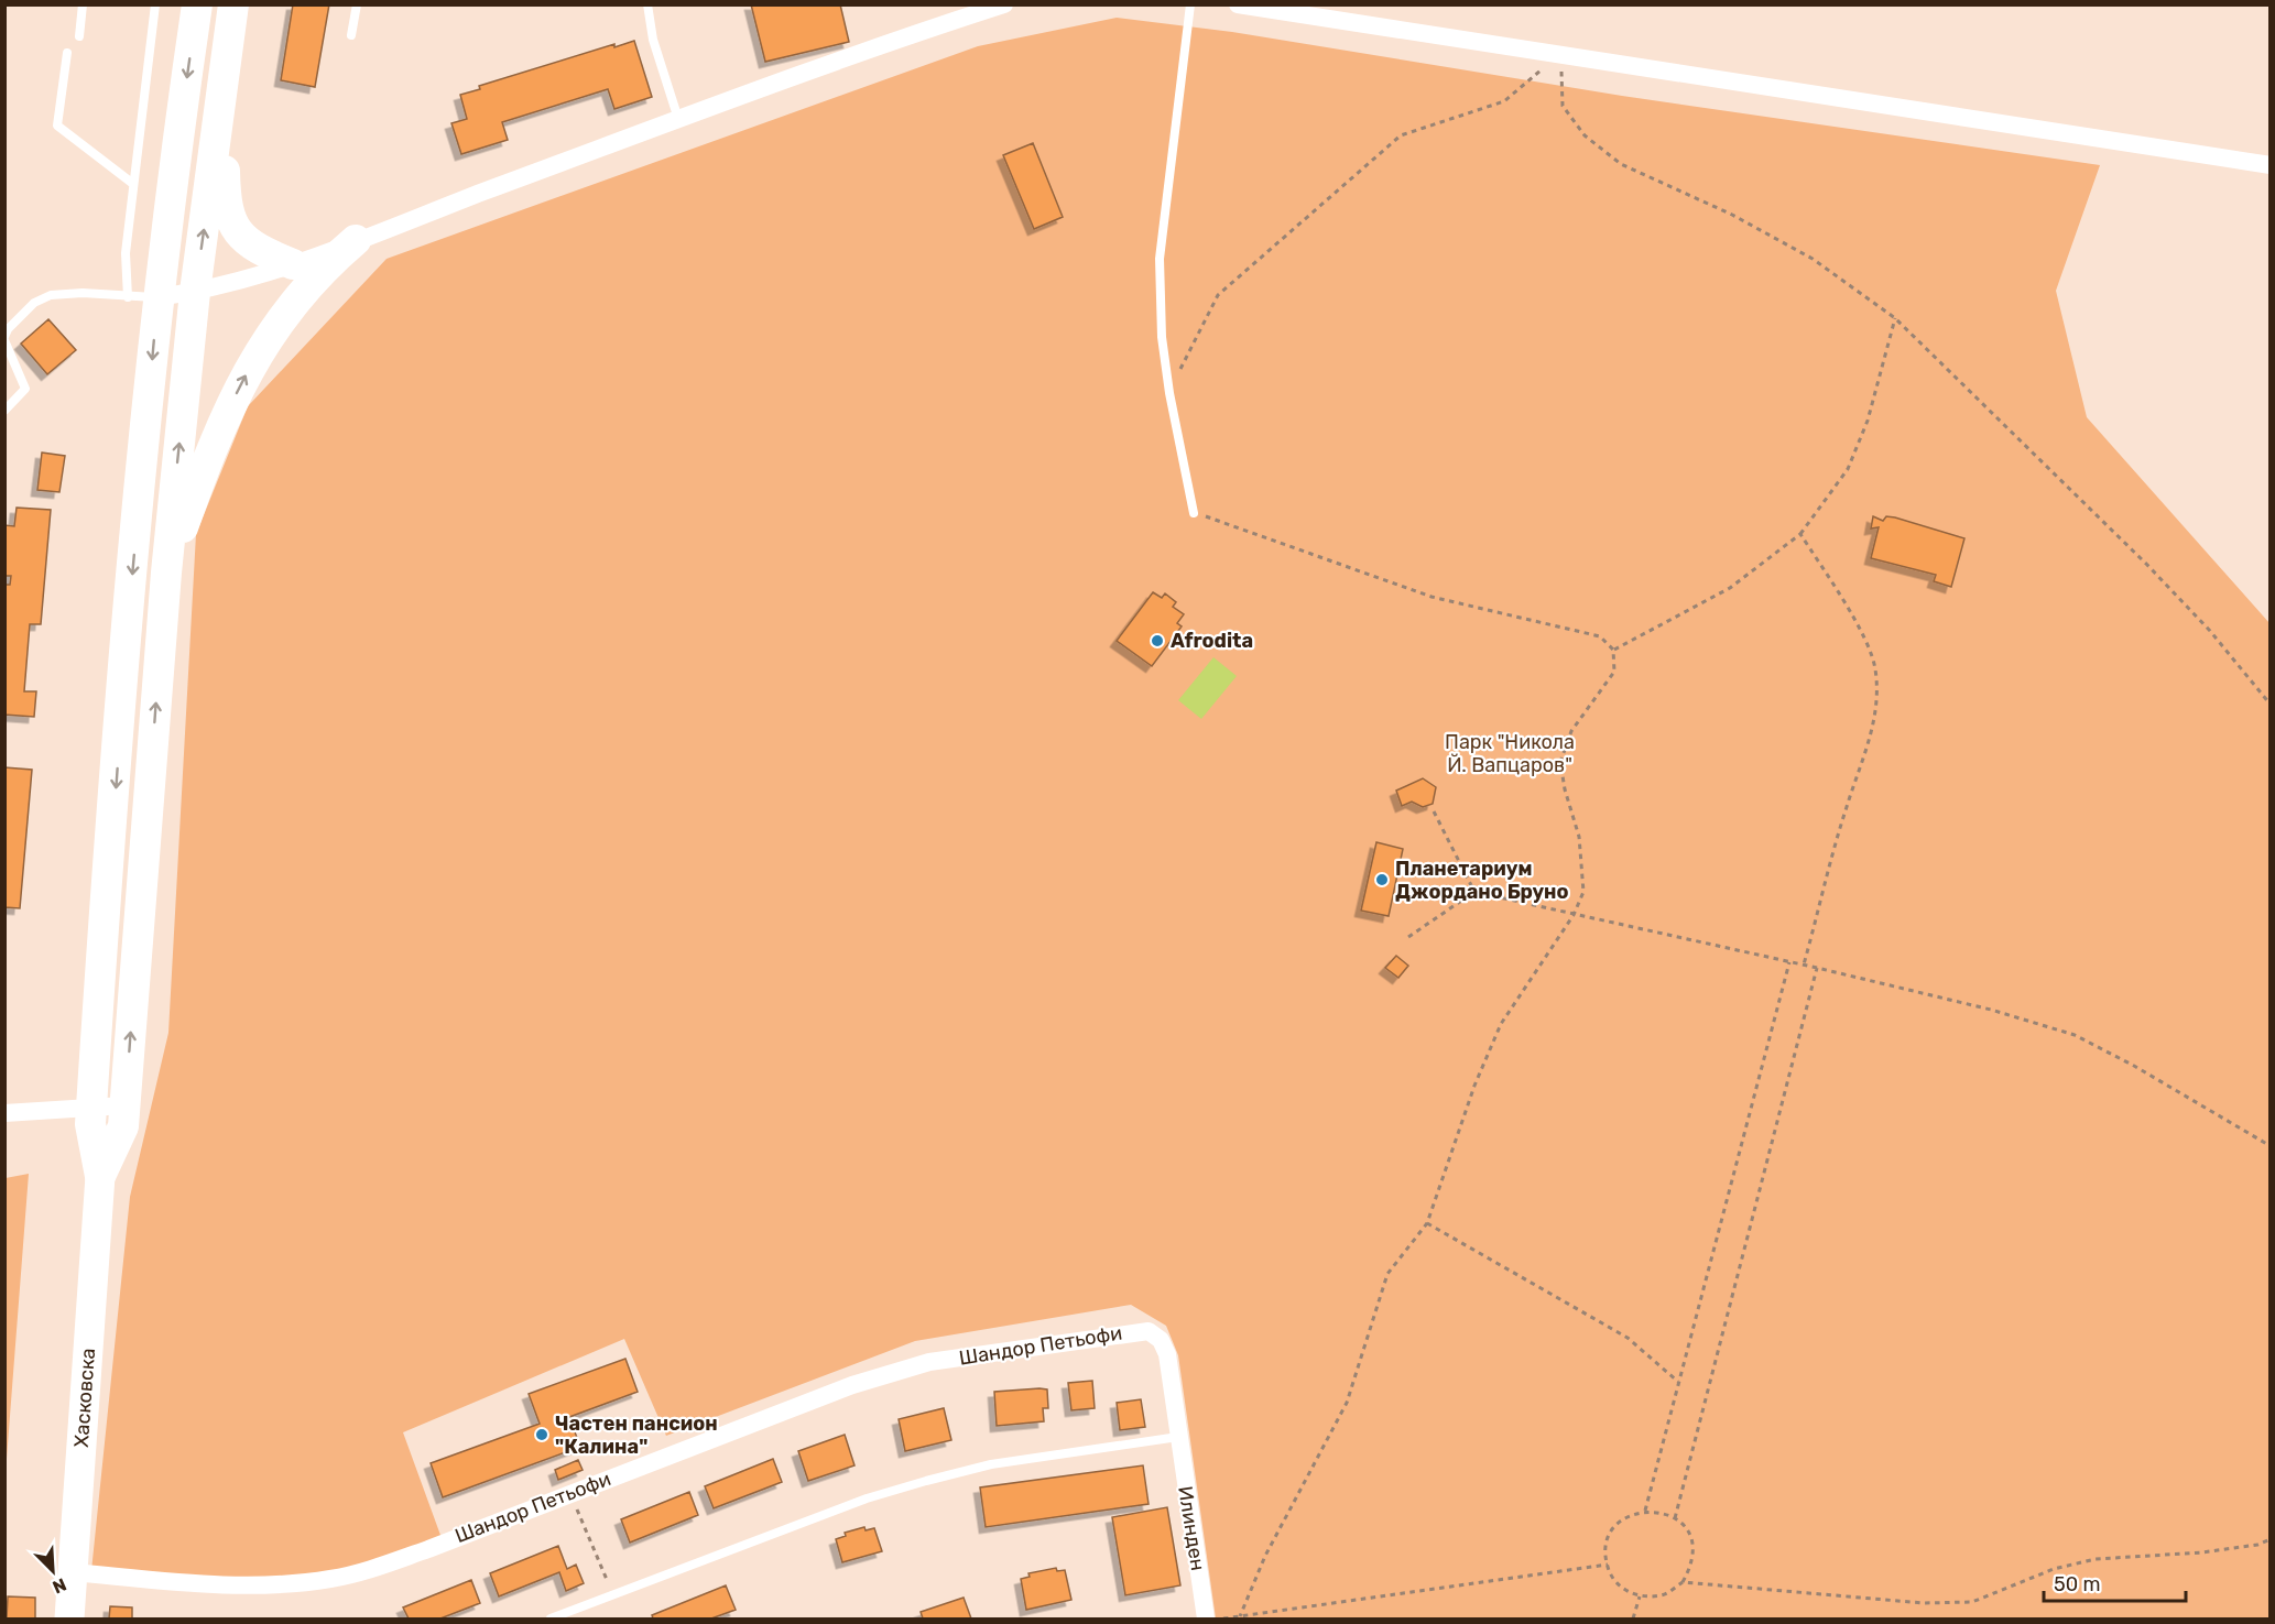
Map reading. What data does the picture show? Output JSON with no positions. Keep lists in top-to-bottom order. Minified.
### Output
{"streets":{"main road":["Хасковска"],"street":["Шандор Петьофи","Илинден"]},"crossings":[["Шандор Петьофи","Хасковска"],["Шандор Петьофи","Илинден"]],"parks":["Парк \"Никола Й. Вапцаров\""],"places":["Afrodita","Планетариум Джордано Бруно","Частен пансион \"Калина\""],"scale_bar":"50 m","north":"bottom right"}
